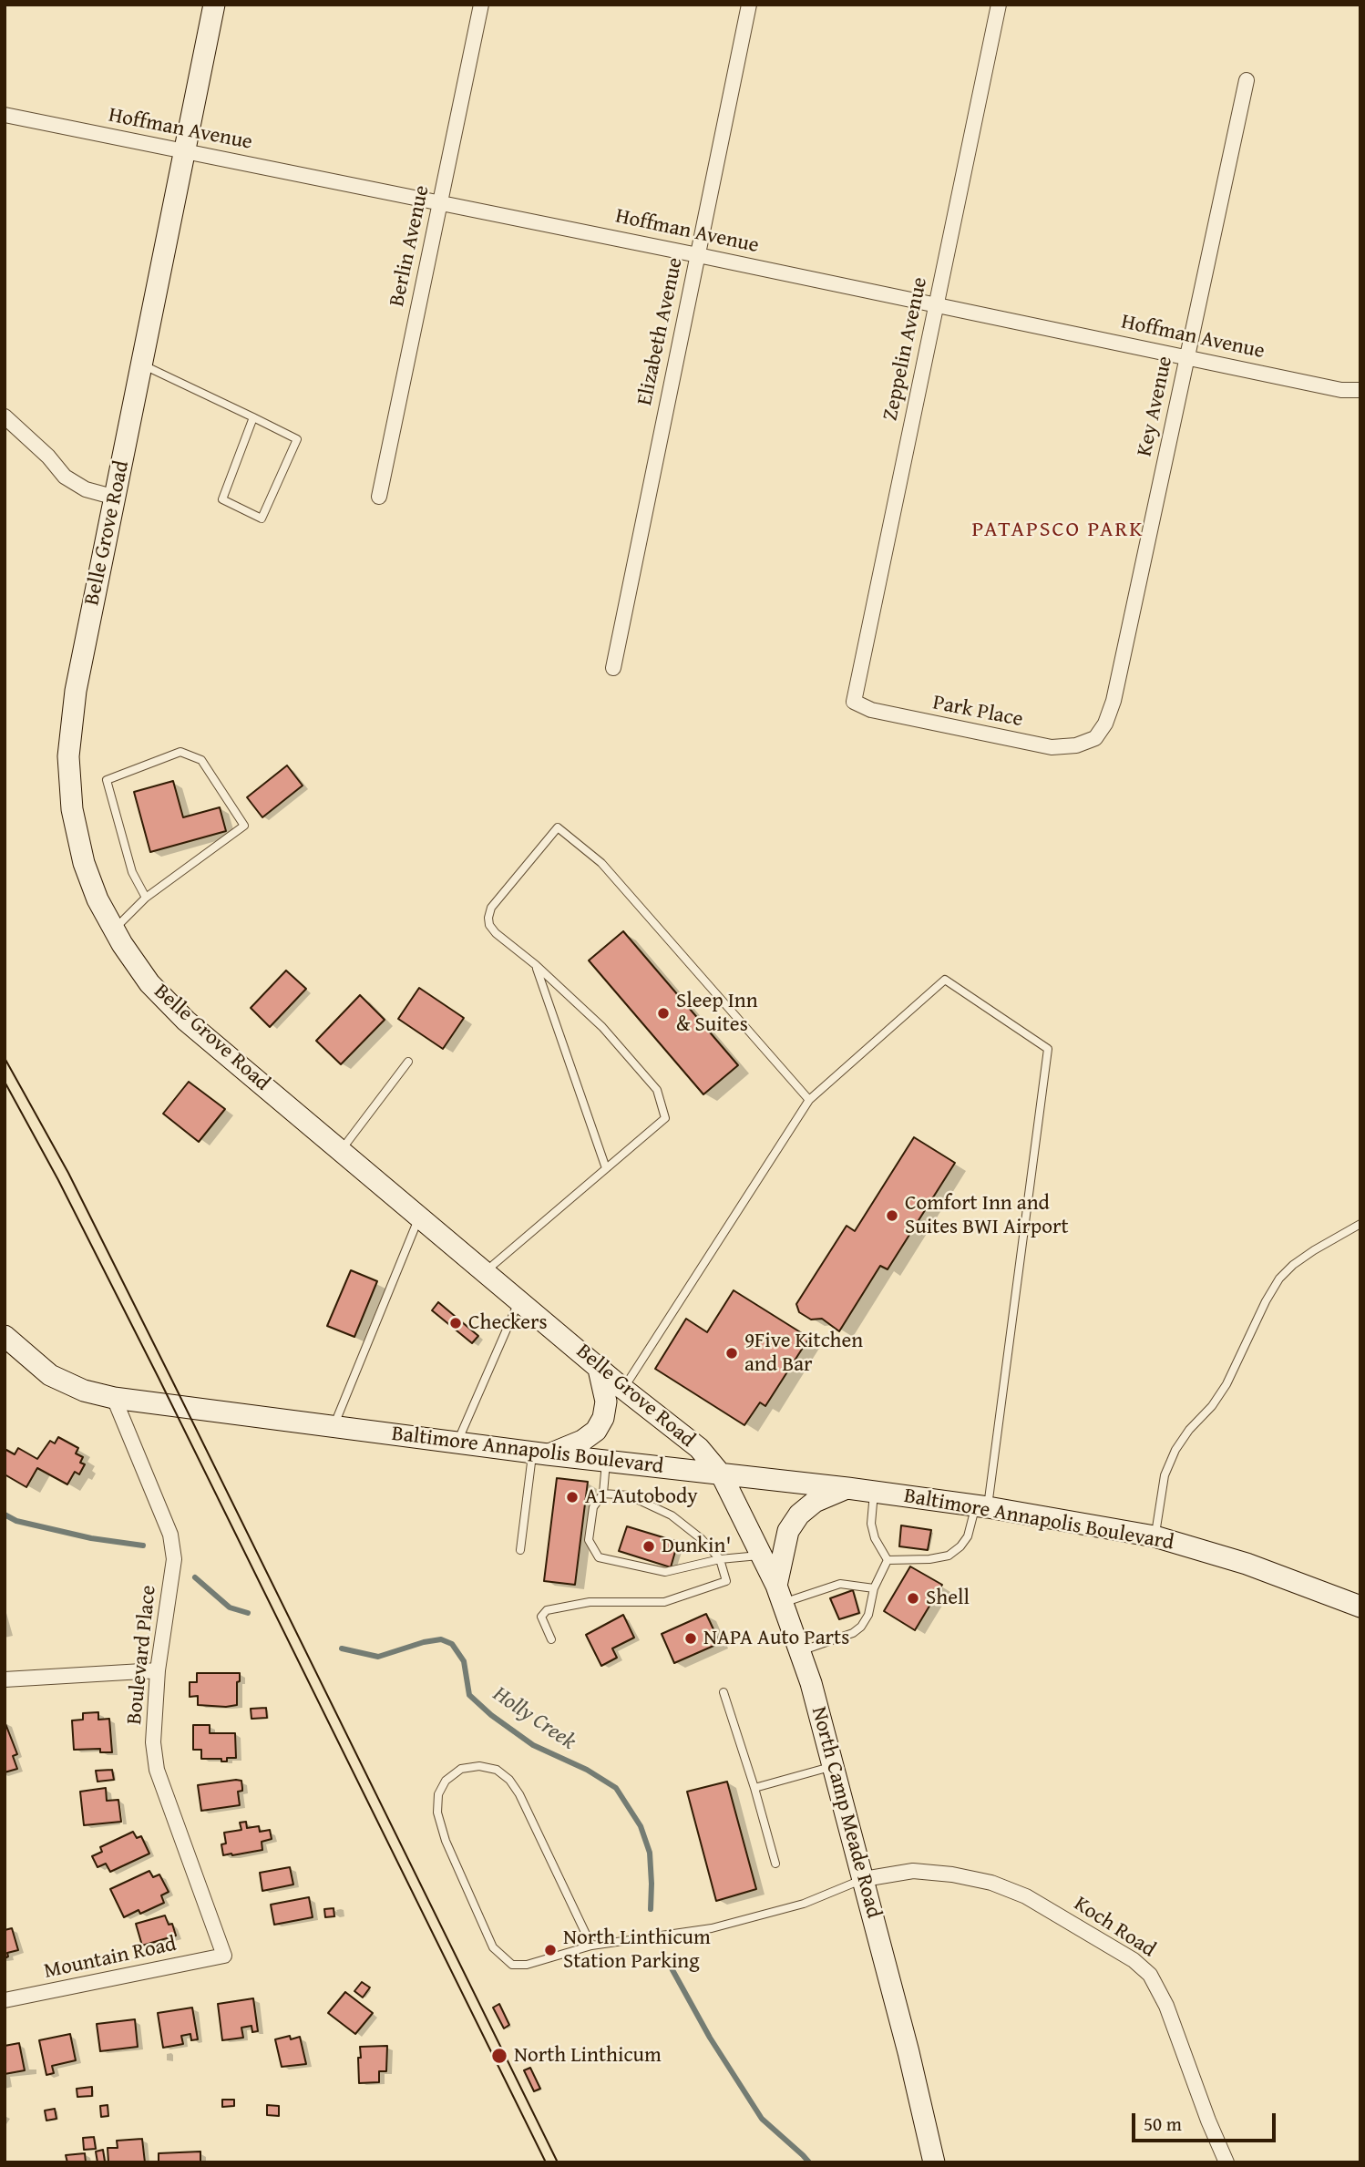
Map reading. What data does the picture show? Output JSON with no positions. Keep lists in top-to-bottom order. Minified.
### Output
{"streets":{"main road":["Belle Grove Road","Baltimore Annapolis Boulevard","North Camp Meade Road"],"street":["Hoffman Avenue","Berlin Avenue","Elizabeth Avenue","Zeppelin Avenue","Key Avenue","Park Place","Boulevard Place","Koch Road","Mountain Road"]},"crossings":[["Hoffman Avenue","Berlin Avenue"],["Hoffman Avenue","Elizabeth Avenue"],["Hoffman Avenue","Zeppelin Avenue"],["Hoffman Avenue","Key Avenue"],["Hoffman Avenue","Belle Grove Road"],["Zeppelin Avenue","Park Place"],["Key Avenue","Park Place"],["Belle Grove Road","Baltimore Annapolis Boulevard"],["Belle Grove Road","North Camp Meade Road"],["Baltimore Annapolis Boulevard","Boulevard Place"],["Baltimore Annapolis Boulevard","North Camp Meade Road"],["Boulevard Place","Mountain Road"],["North Camp Meade Road","Koch Road"]],"districts":["PATAPSCO PARK"],"water":["Holly Creek"],"places":["Sleep Inn & Suites","Comfort Inn and Suites BWI Airport","Checkers","9Five Kitchen and Bar","A1 Autobody","Dunkin'","Shell","NAPA Auto Parts","North Linthicum Station Parking","North Linthicum"],"scale_bar":"50 m"}
